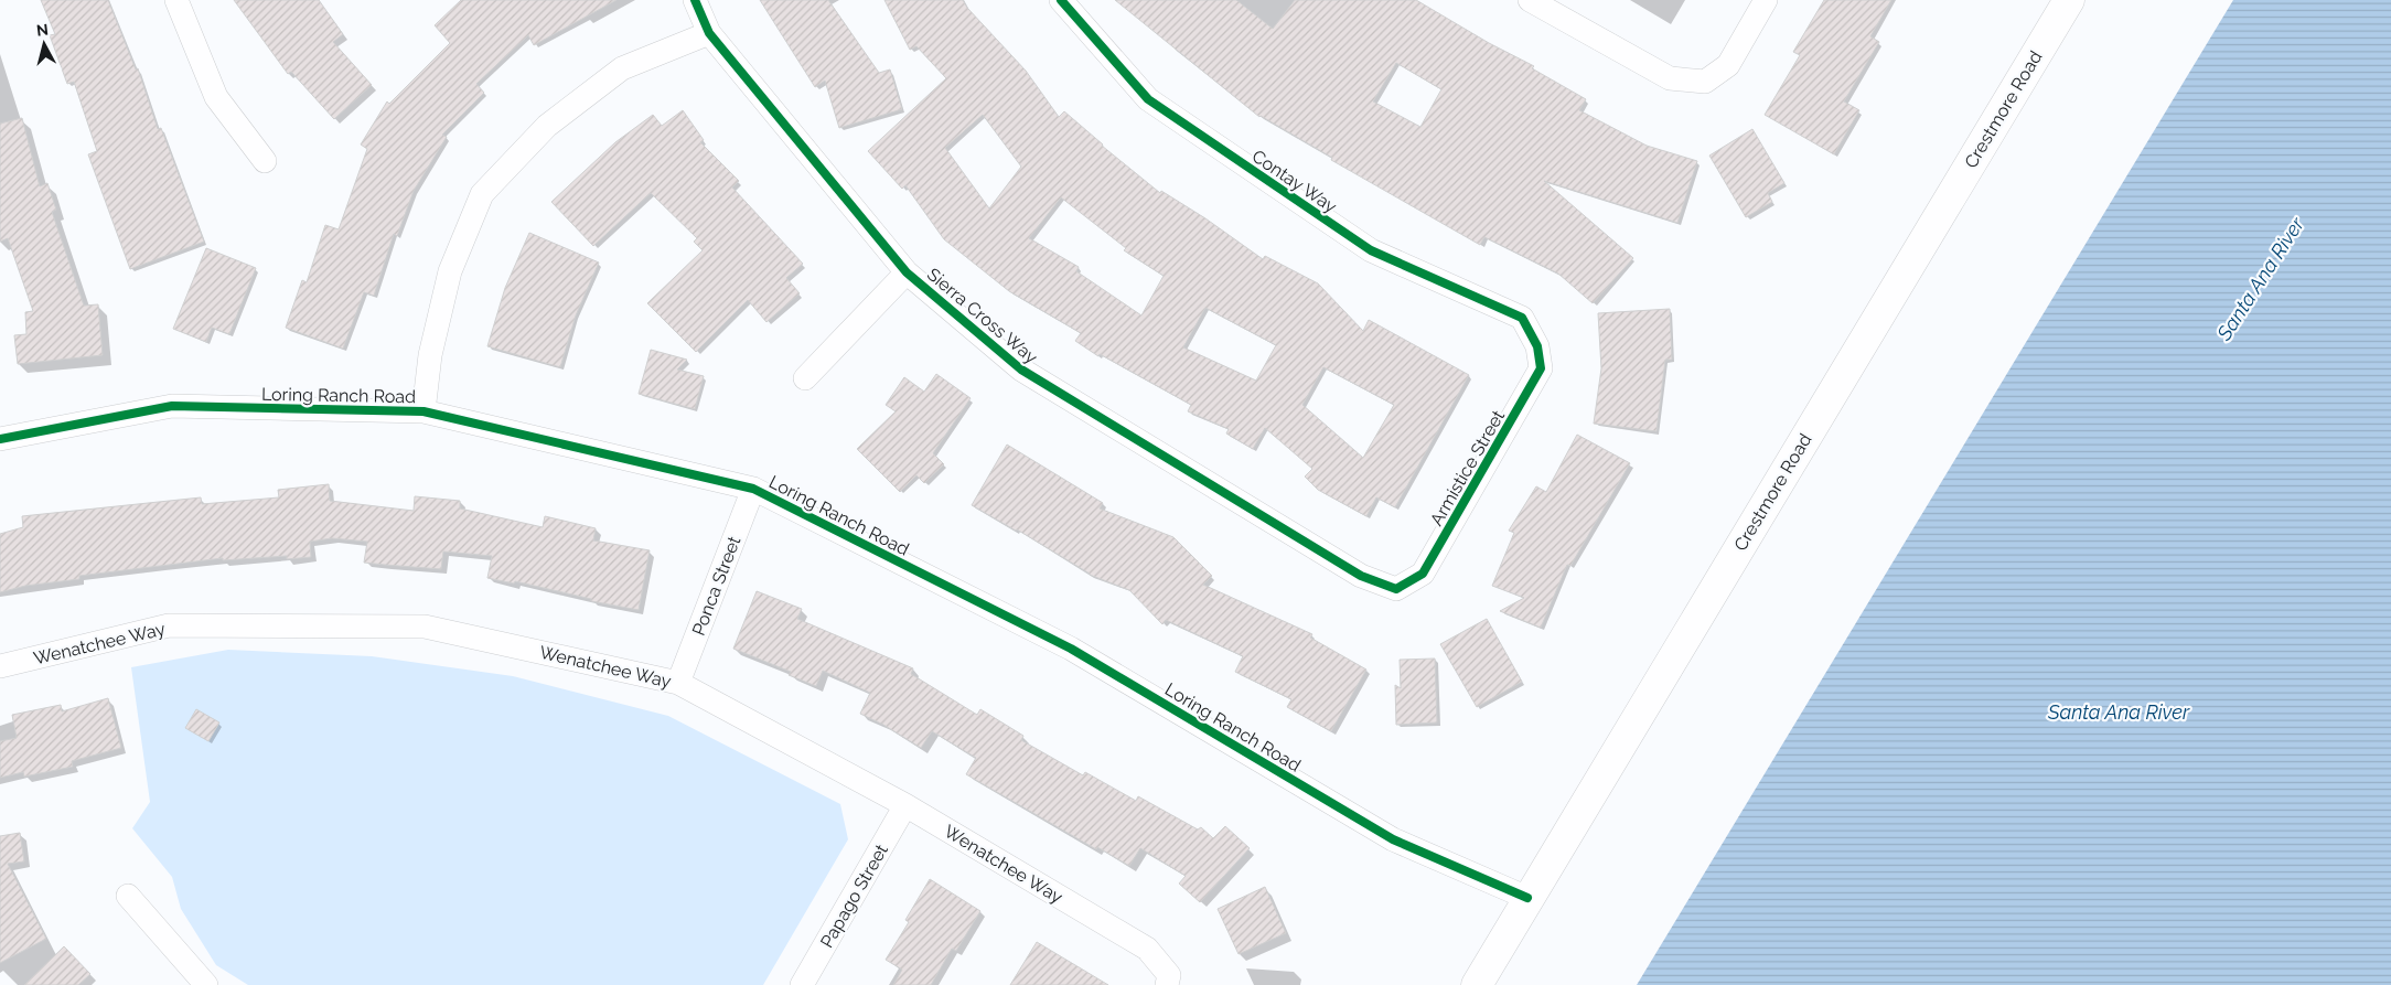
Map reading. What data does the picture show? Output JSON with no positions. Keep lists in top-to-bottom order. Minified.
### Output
{"streets":{"street":["Crestmore Road","Contay Way","Sierra Cross Way","Loring Ranch Road","Armistice Street","Ponca Street","Wenatchee Way","Papago Street"]},"crossings":[["Crestmore Road","Loring Ranch Road"],["Contay Way","Armistice Street"],["Sierra Cross Way","Armistice Street"],["Loring Ranch Road","Ponca Street"],["Ponca Street","Wenatchee Way"],["Wenatchee Way","Papago Street"]],"water":["Santa Ana River"],"north":"top"}
